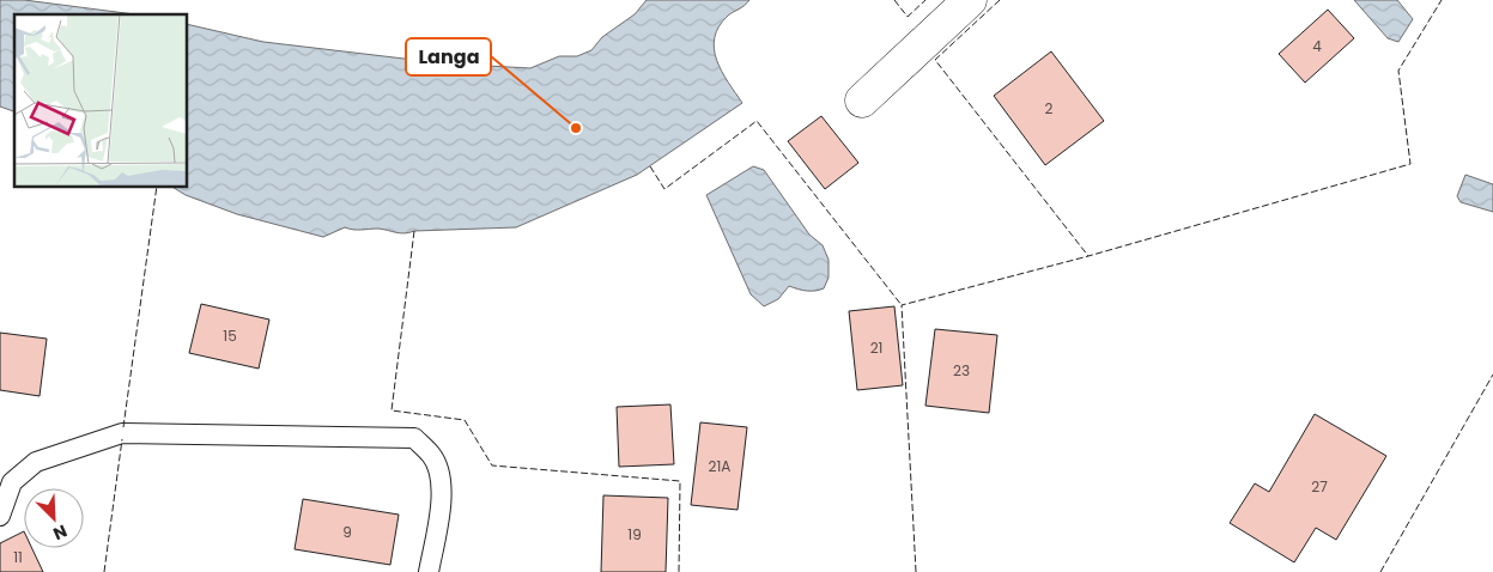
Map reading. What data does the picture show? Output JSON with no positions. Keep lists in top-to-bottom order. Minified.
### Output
{"places":["Langa"],"house_numbers":["4","2","15","21","23","21A","27","9","19","11"],"north":"bottom right"}
